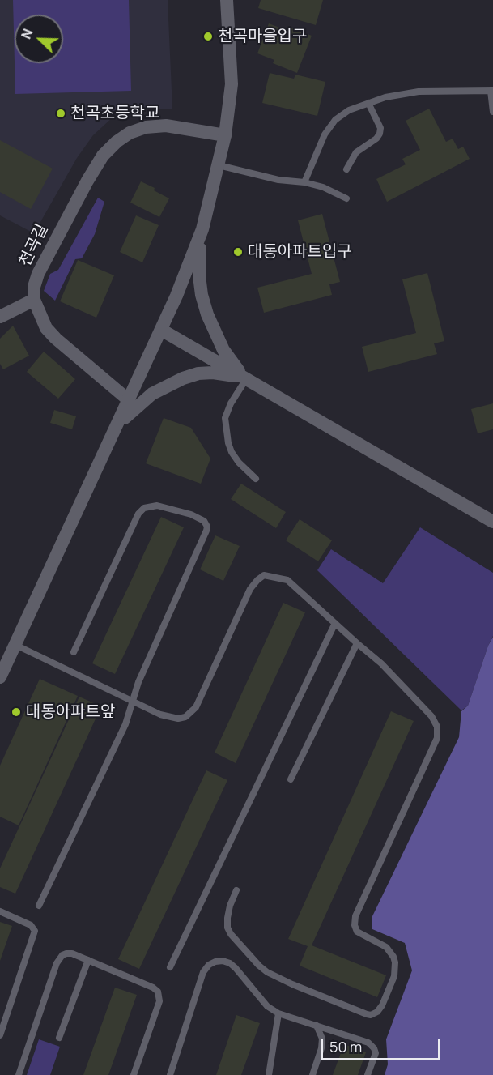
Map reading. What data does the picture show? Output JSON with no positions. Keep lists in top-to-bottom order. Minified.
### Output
{"streets":{"street":["천곡길"]},"places":["천곡마을입구","천곡초등학교","대동아파트입구","대동아파트앞"],"scale_bar":"50 m","north":"top left"}
